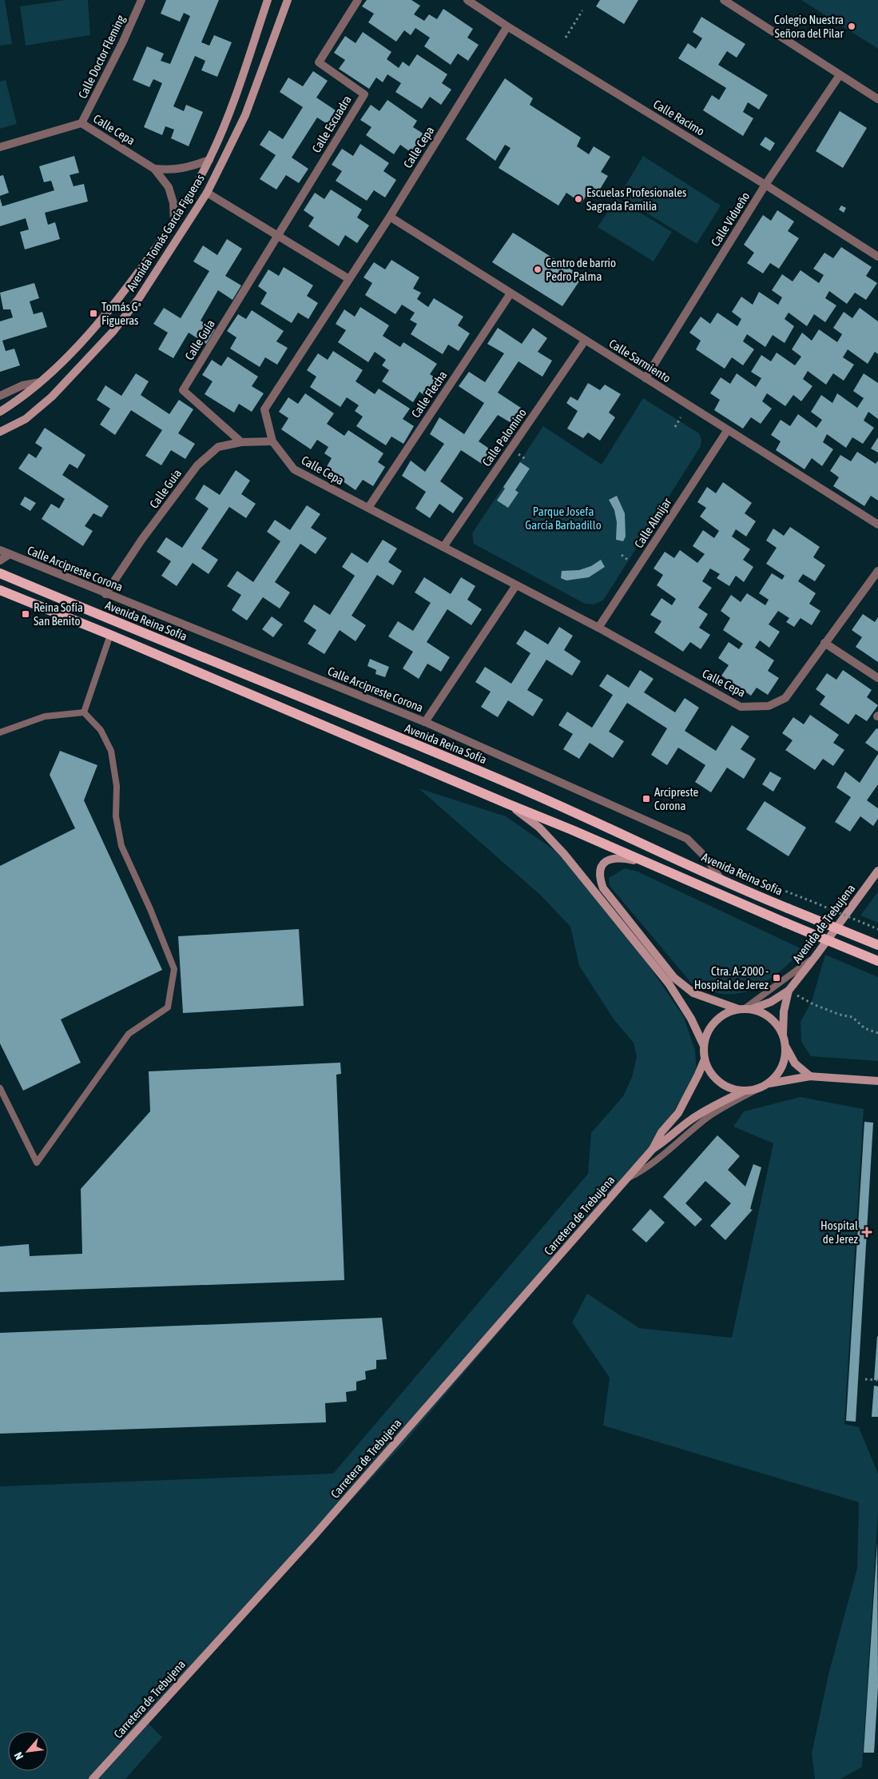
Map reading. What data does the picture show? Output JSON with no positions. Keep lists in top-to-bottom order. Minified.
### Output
{"streets":{"main road":["Avenida Tomás García Figueras","Avenida Reina Sofía","Avenida de Trebujena","Carretera de Trebujena"],"street":["Calle Doctor Fleming","Calle Racimo","Calle Escuadra","Calle Cepa","Calle Vidueño","Calle Guía","Calle Sarmiento","Calle Flecha","Calle Palomino","Calle Guia","Calle Almijar","Calle Arcipreste Corona"]},"crossings":[["Calle Doctor Fleming","Calle Cepa"],["Calle Racimo","Calle Cepa"],["Calle Racimo","Calle Vidueño"],["Calle Escuadra","Calle Guía"],["Calle Cepa","Avenida Tomás García Figueras"],["Calle Cepa","Calle Sarmiento"],["Calle Cepa","Calle Flecha"],["Calle Cepa","Calle Palomino"],["Calle Cepa","Calle Guia"],["Calle Cepa","Calle Almijar"],["Calle Vidueño","Calle Sarmiento"],["Calle Guía","Calle Guia"],["Calle Sarmiento","Calle Flecha"],["Calle Sarmiento","Calle Palomino"],["Calle Sarmiento","Calle Almijar"],["Calle Guia","Calle Arcipreste Corona"],["Calle Arcipreste Corona","Avenida Reina Sofía"],["Avenida de Trebujena","Carretera de Trebujena"]],"parks":["Parque Josefa García Barbadillo"],"places":{"other":["Colegio Nuestra Señora del Pilar","Escuelas Profesionales Sagrada Familia","Centro de barrio Pedro Palma"],"transit":["Tomás Gª Figueras","Reina Sofía San Benito","Arcipreste Corona","Ctra. A-2000 - Hospital de Jerez"],"health":["Hospital de Jerez"]},"north":"bottom left"}
